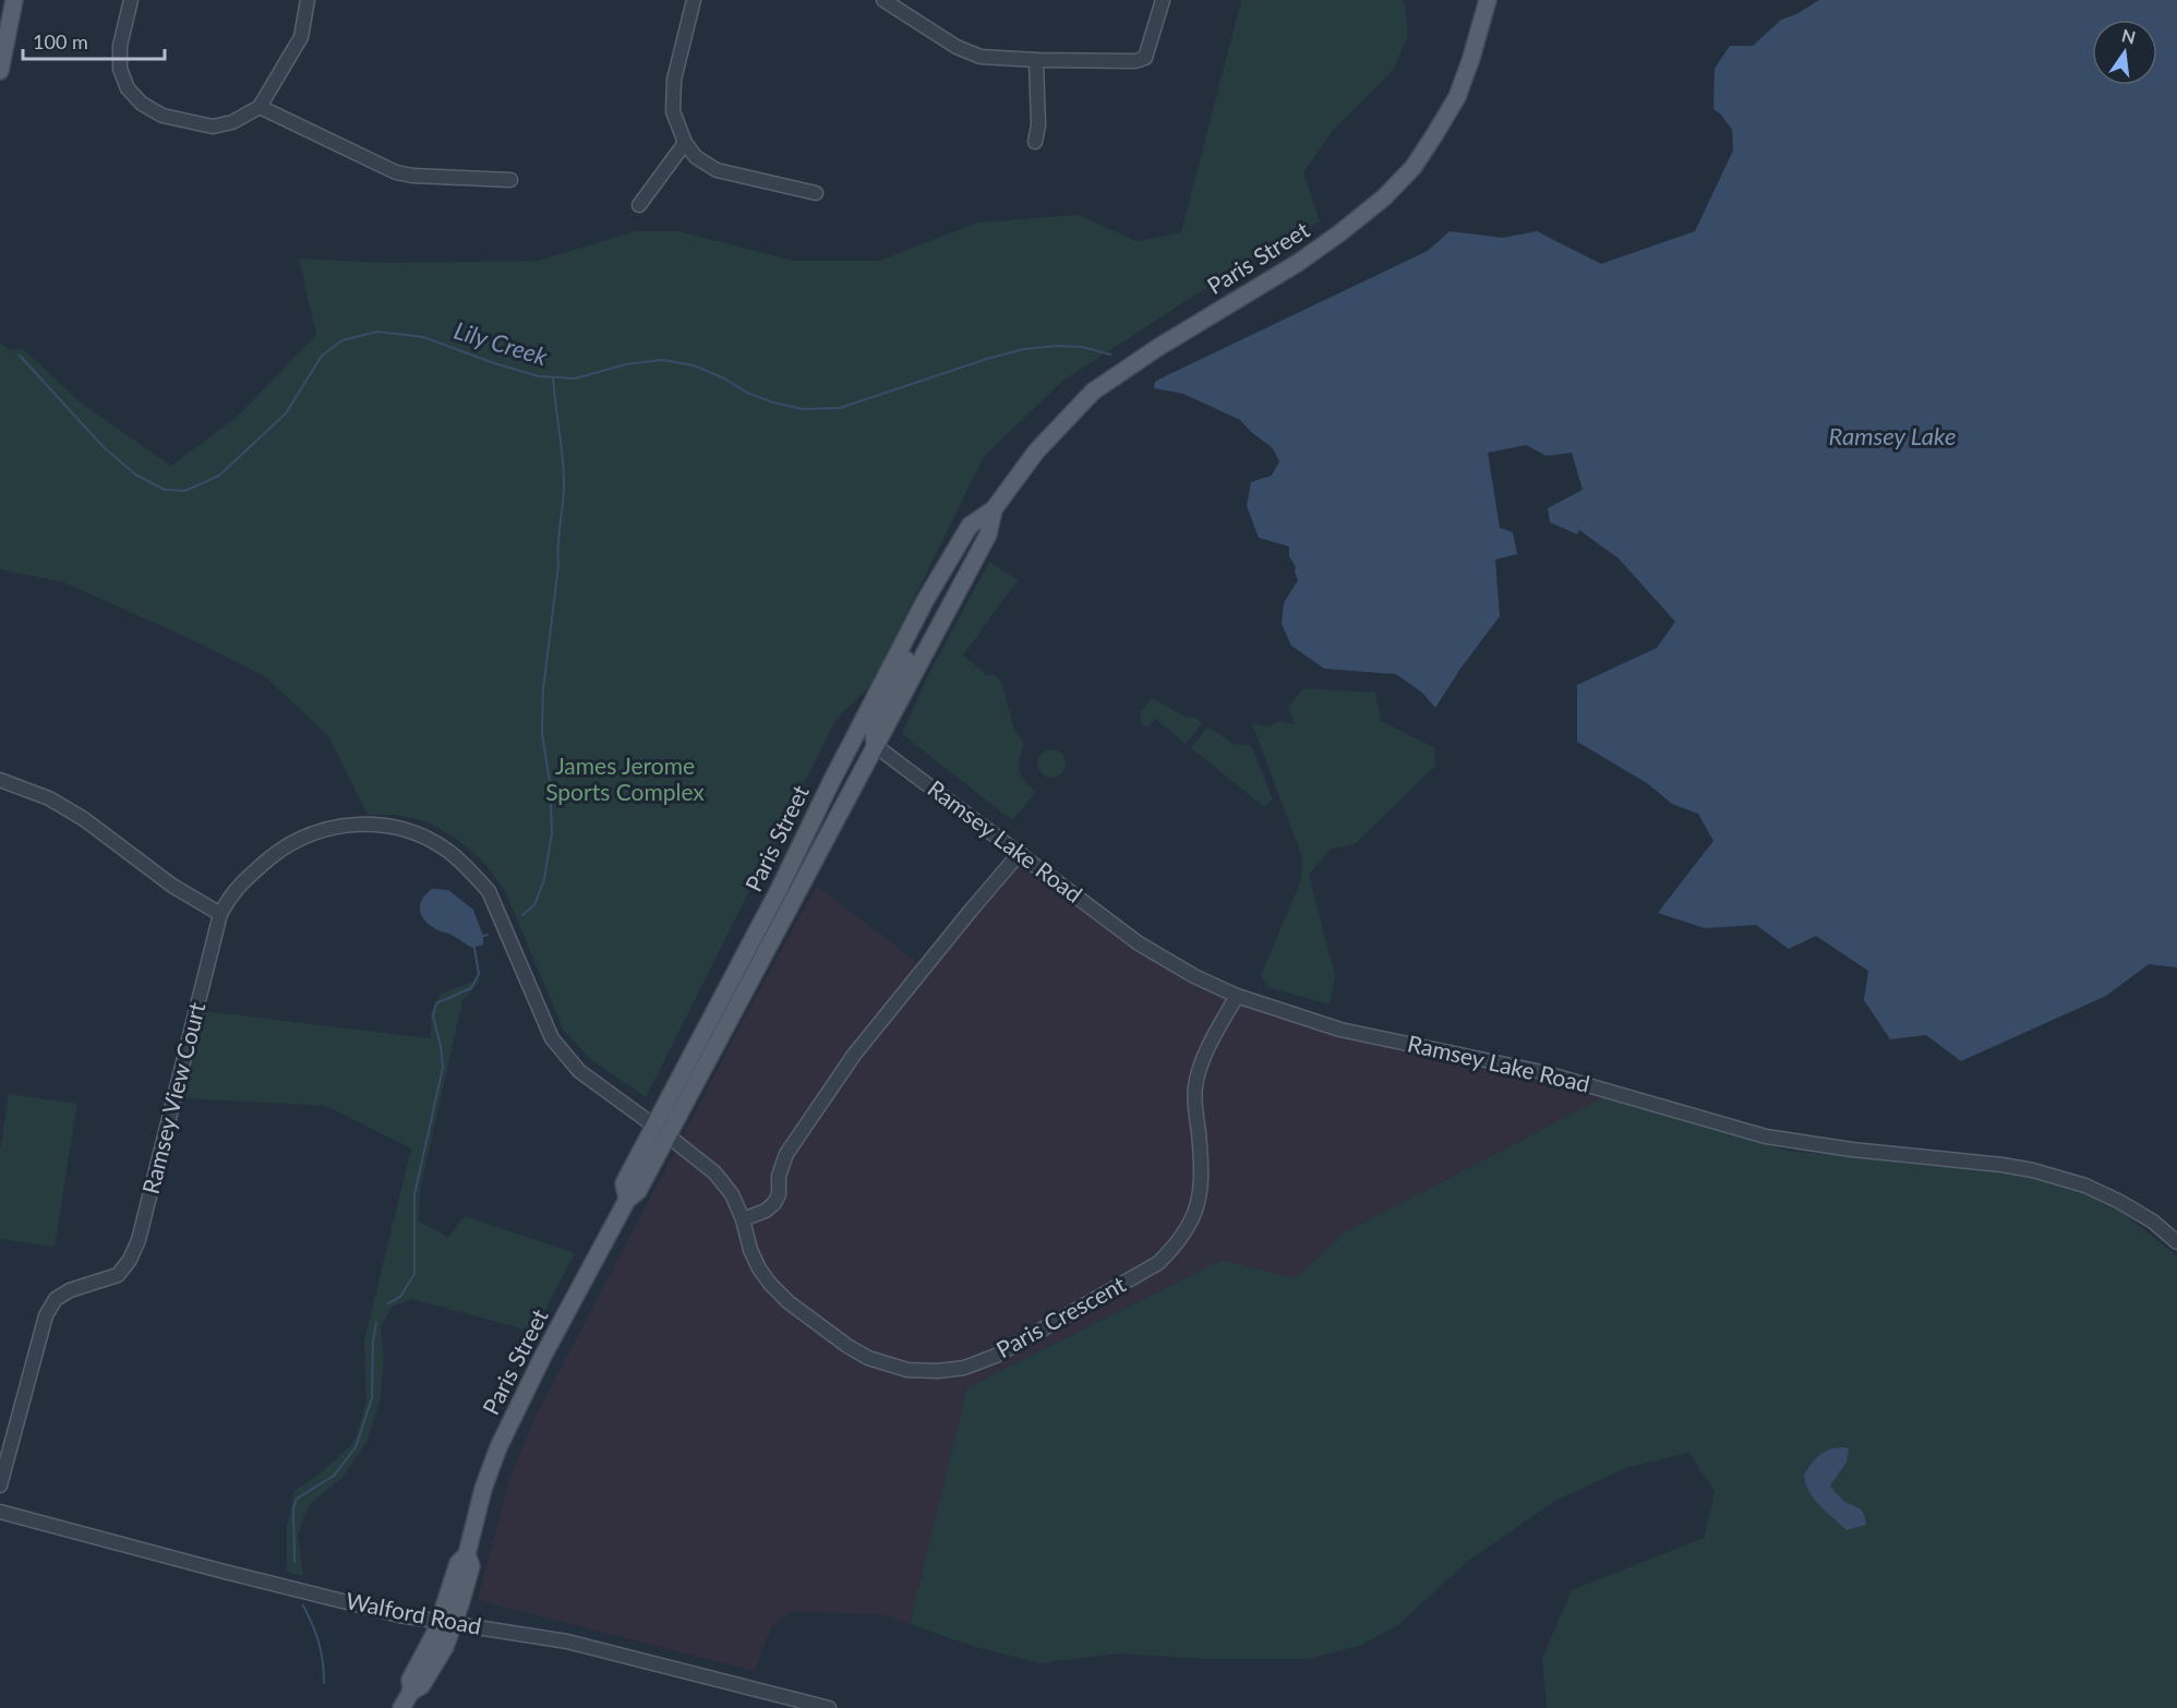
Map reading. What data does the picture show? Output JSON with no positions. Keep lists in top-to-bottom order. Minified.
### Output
{"streets":{"main road":["Paris Street"],"street":["Ramsey Lake Road","Ramsey View Court","Paris Crescent","Walford Road"]},"crossings":[["Paris Street","Ramsey Lake Road"],["Paris Street","Ramsey View Court"],["Paris Street","Paris Crescent"],["Paris Street","Walford Road"],["Ramsey Lake Road","Paris Crescent"],["Ramsey View Court","Paris Crescent"]],"water":["Lily Creek","Ramsey Lake"],"parks":["James Jerome Sports Complex"],"scale_bar":"100 m","north":"top"}
